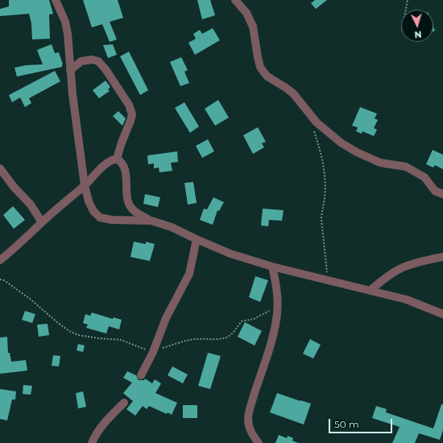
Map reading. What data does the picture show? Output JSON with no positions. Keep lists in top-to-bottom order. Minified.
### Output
{"scale_bar":"50 m","north":"bottom"}
